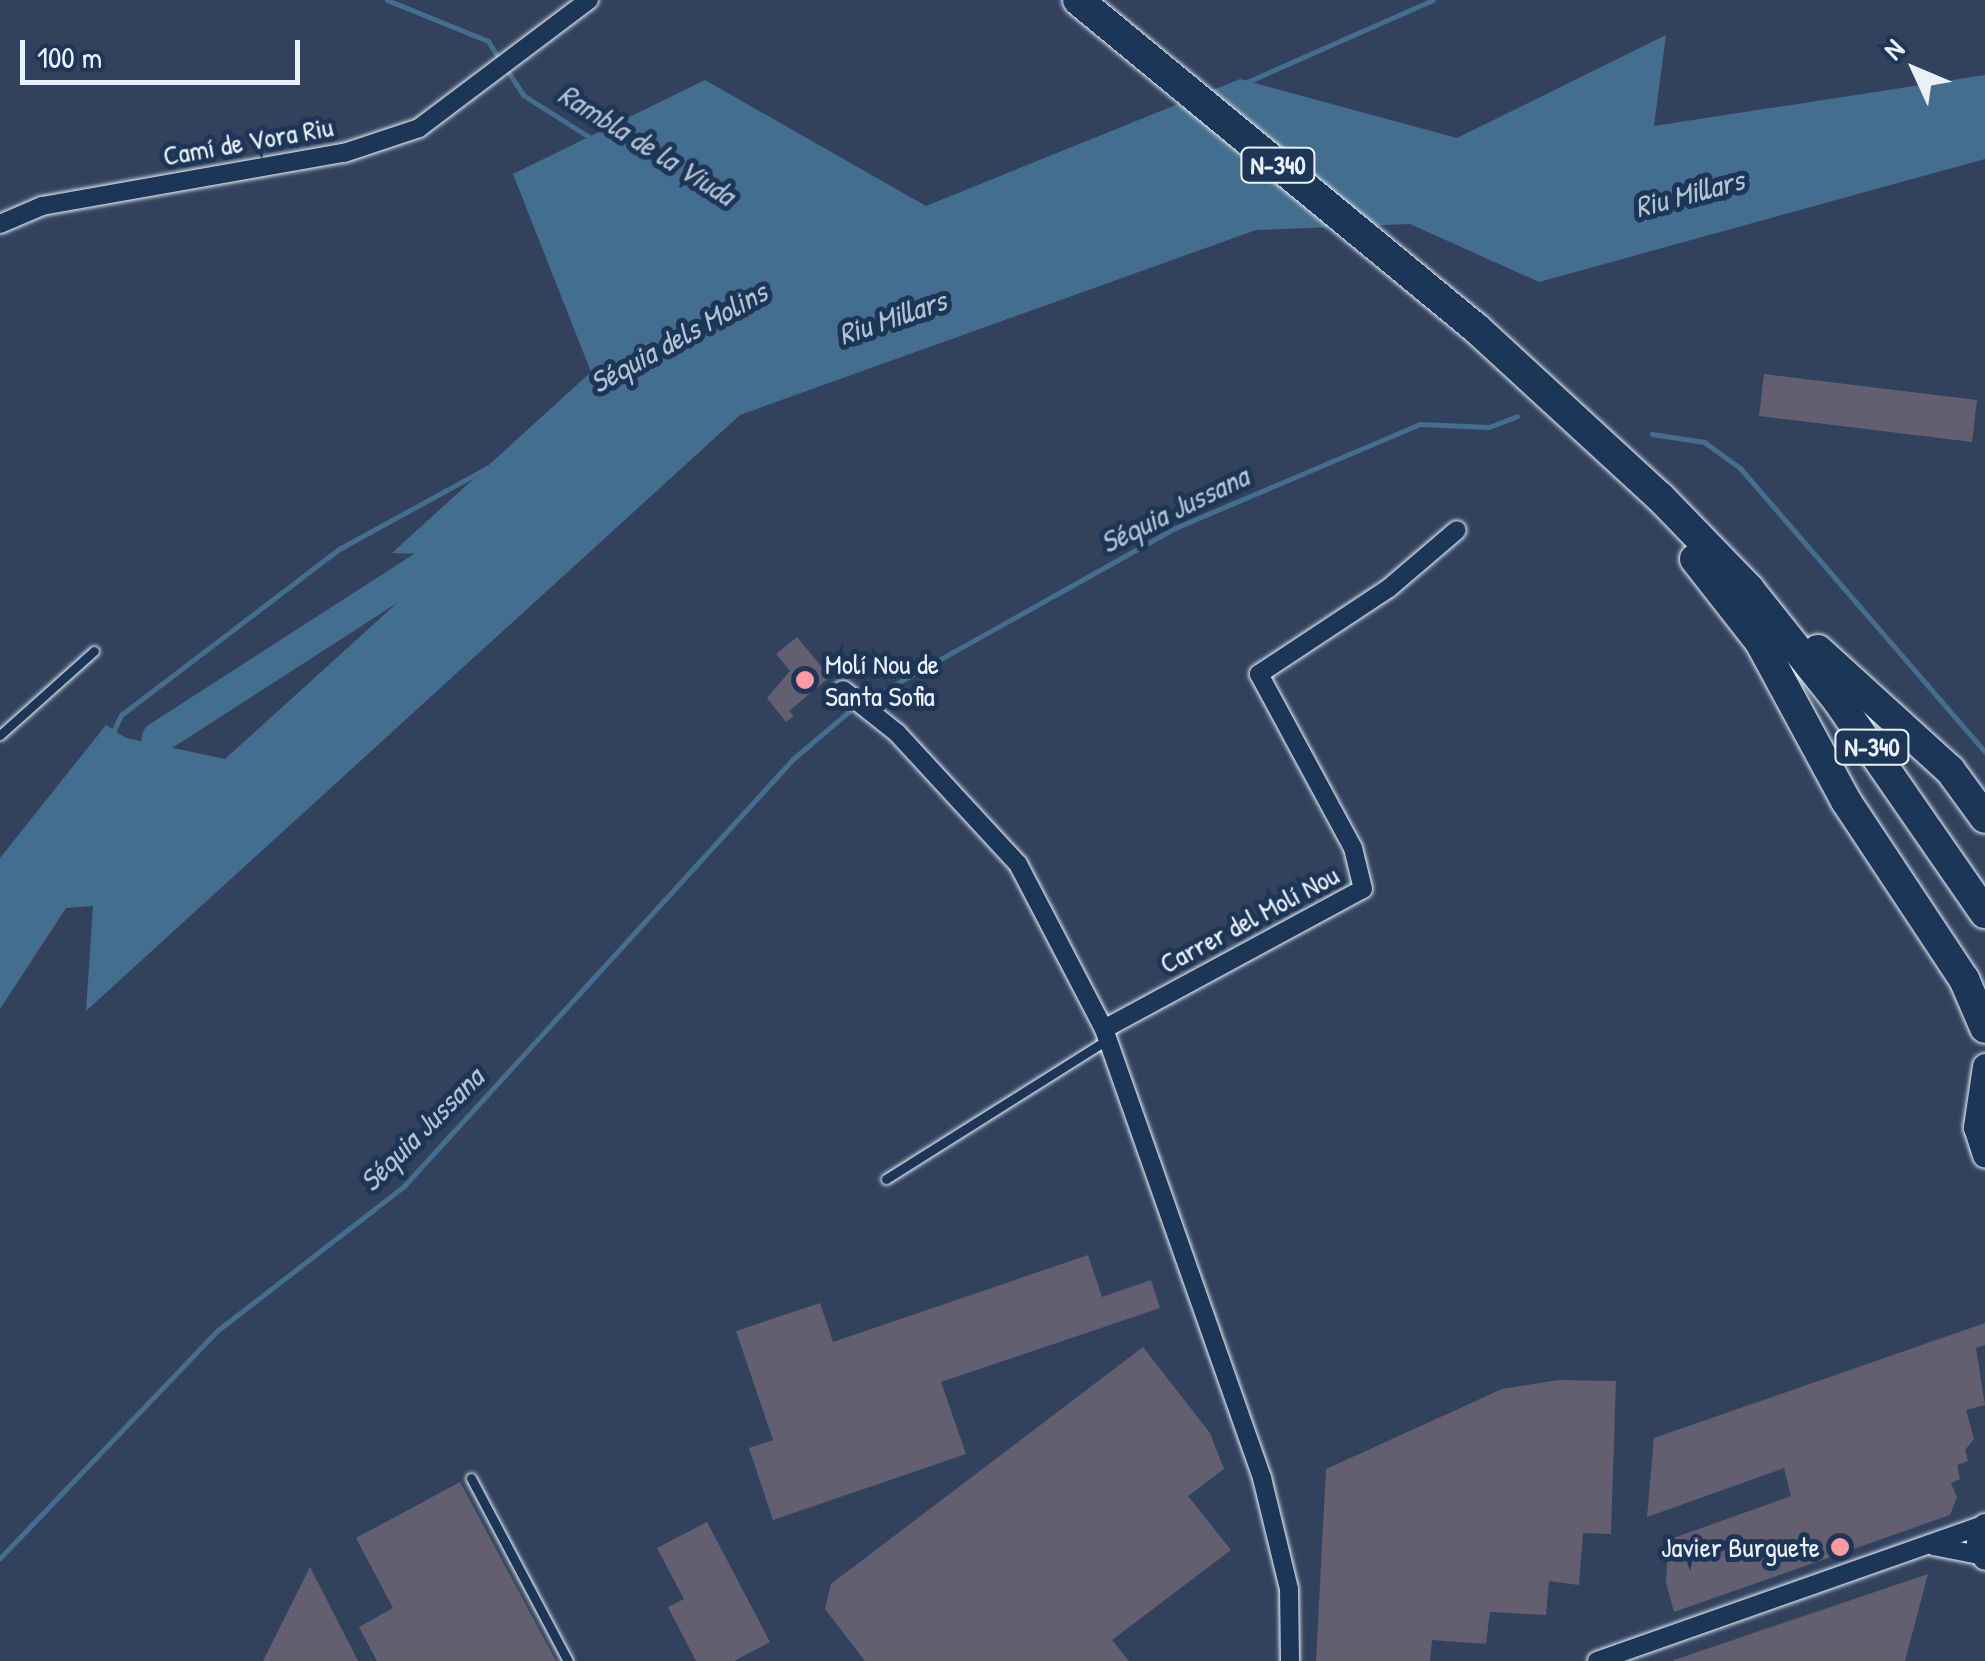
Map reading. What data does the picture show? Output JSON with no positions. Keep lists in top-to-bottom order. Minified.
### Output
{"streets":{"highway":["N-340"],"street":["Camí de Vora Riu","Carrer del Molí Nou"]},"water":["Rambla de la Viuda","Riu Millars","Séquia dels Molins","Séquia Jussana"],"places":["Molí Nou de Santa Sofia","Javier Burguete"],"scale_bar":"100 m","north":"top left"}
